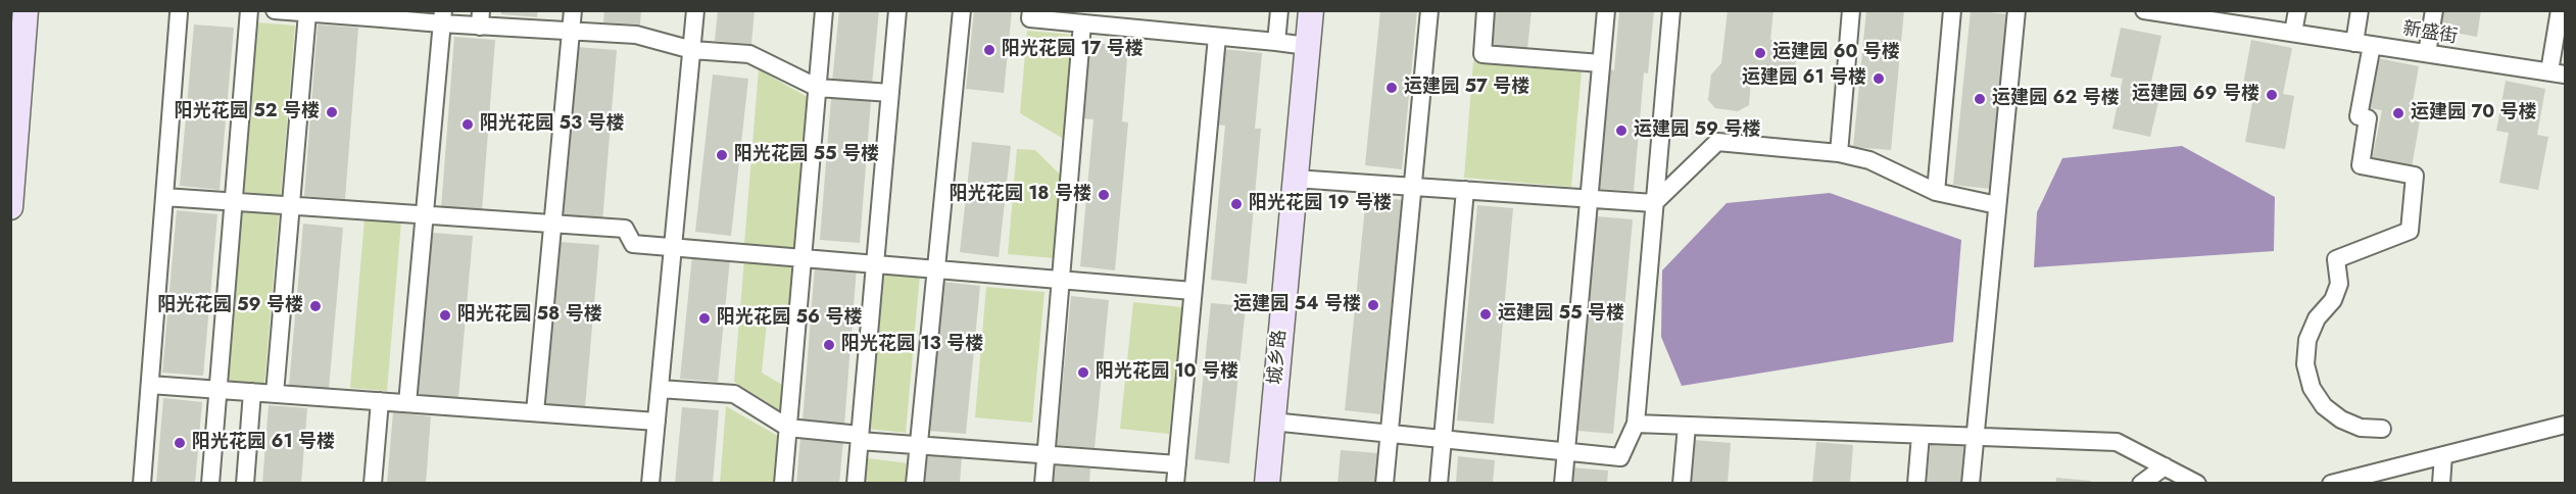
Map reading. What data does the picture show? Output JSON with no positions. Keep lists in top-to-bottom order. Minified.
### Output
{"streets":{"main road":["城乡路"],"street":["新盛街"]},"places":["阳光花园 17 号楼","运建园 60 号楼","运建园 61 号楼","运建园 57 号楼","运建园 69 号楼","运建园 62 号楼","阳光花园 52 号楼","运建园 70 号楼","阳光花园 53 号楼","运建园 59 号楼","阳光花园 55 号楼","阳光花园 18 号楼","阳光花园 19 号楼","运建园 54 号楼","阳光花园 59 号楼","运建园 55 号楼","阳光花园 58 号楼","阳光花园 56 号楼","阳光花园 13 号楼","阳光花园 10 号楼","阳光花园 61 号楼"]}
